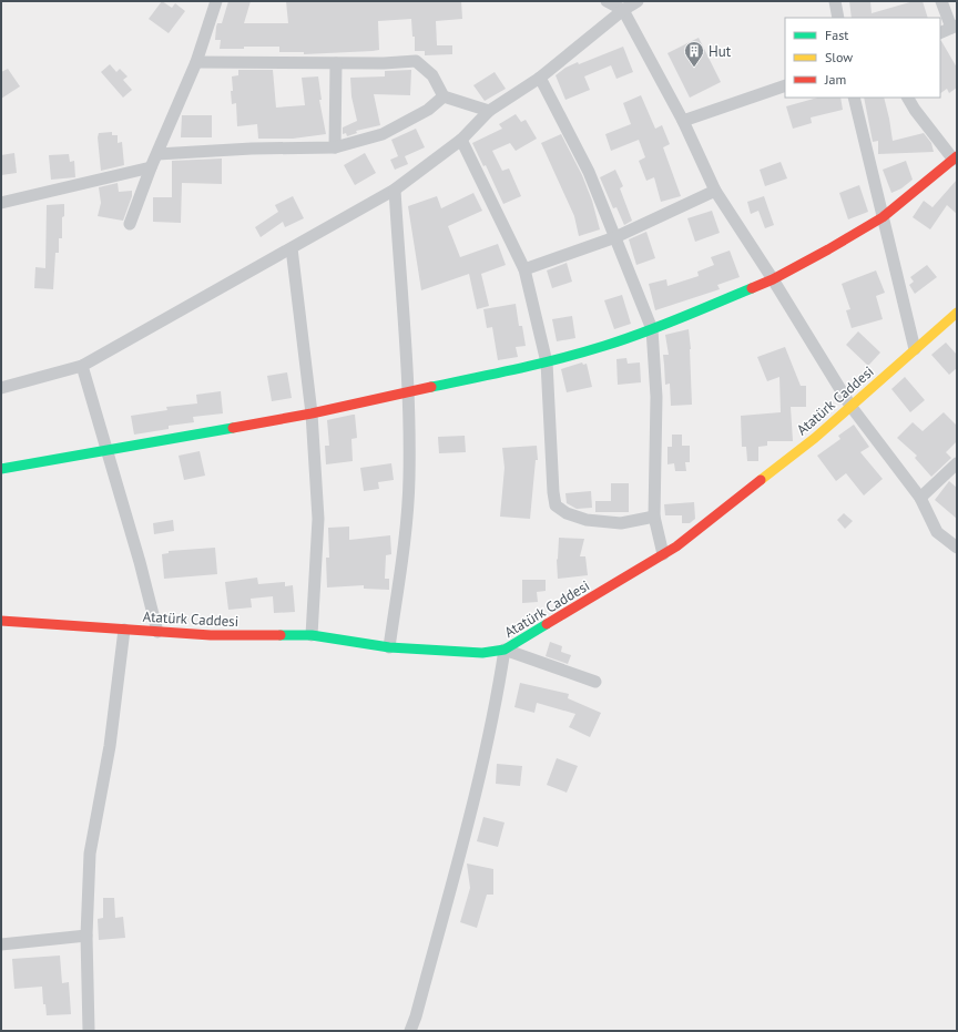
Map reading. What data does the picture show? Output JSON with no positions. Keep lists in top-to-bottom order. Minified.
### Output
{"streets":{"street":["Atatürk Caddesi"]},"places":{"building":["Hut"]},"legend":["Fast","Slow","Jam"]}
